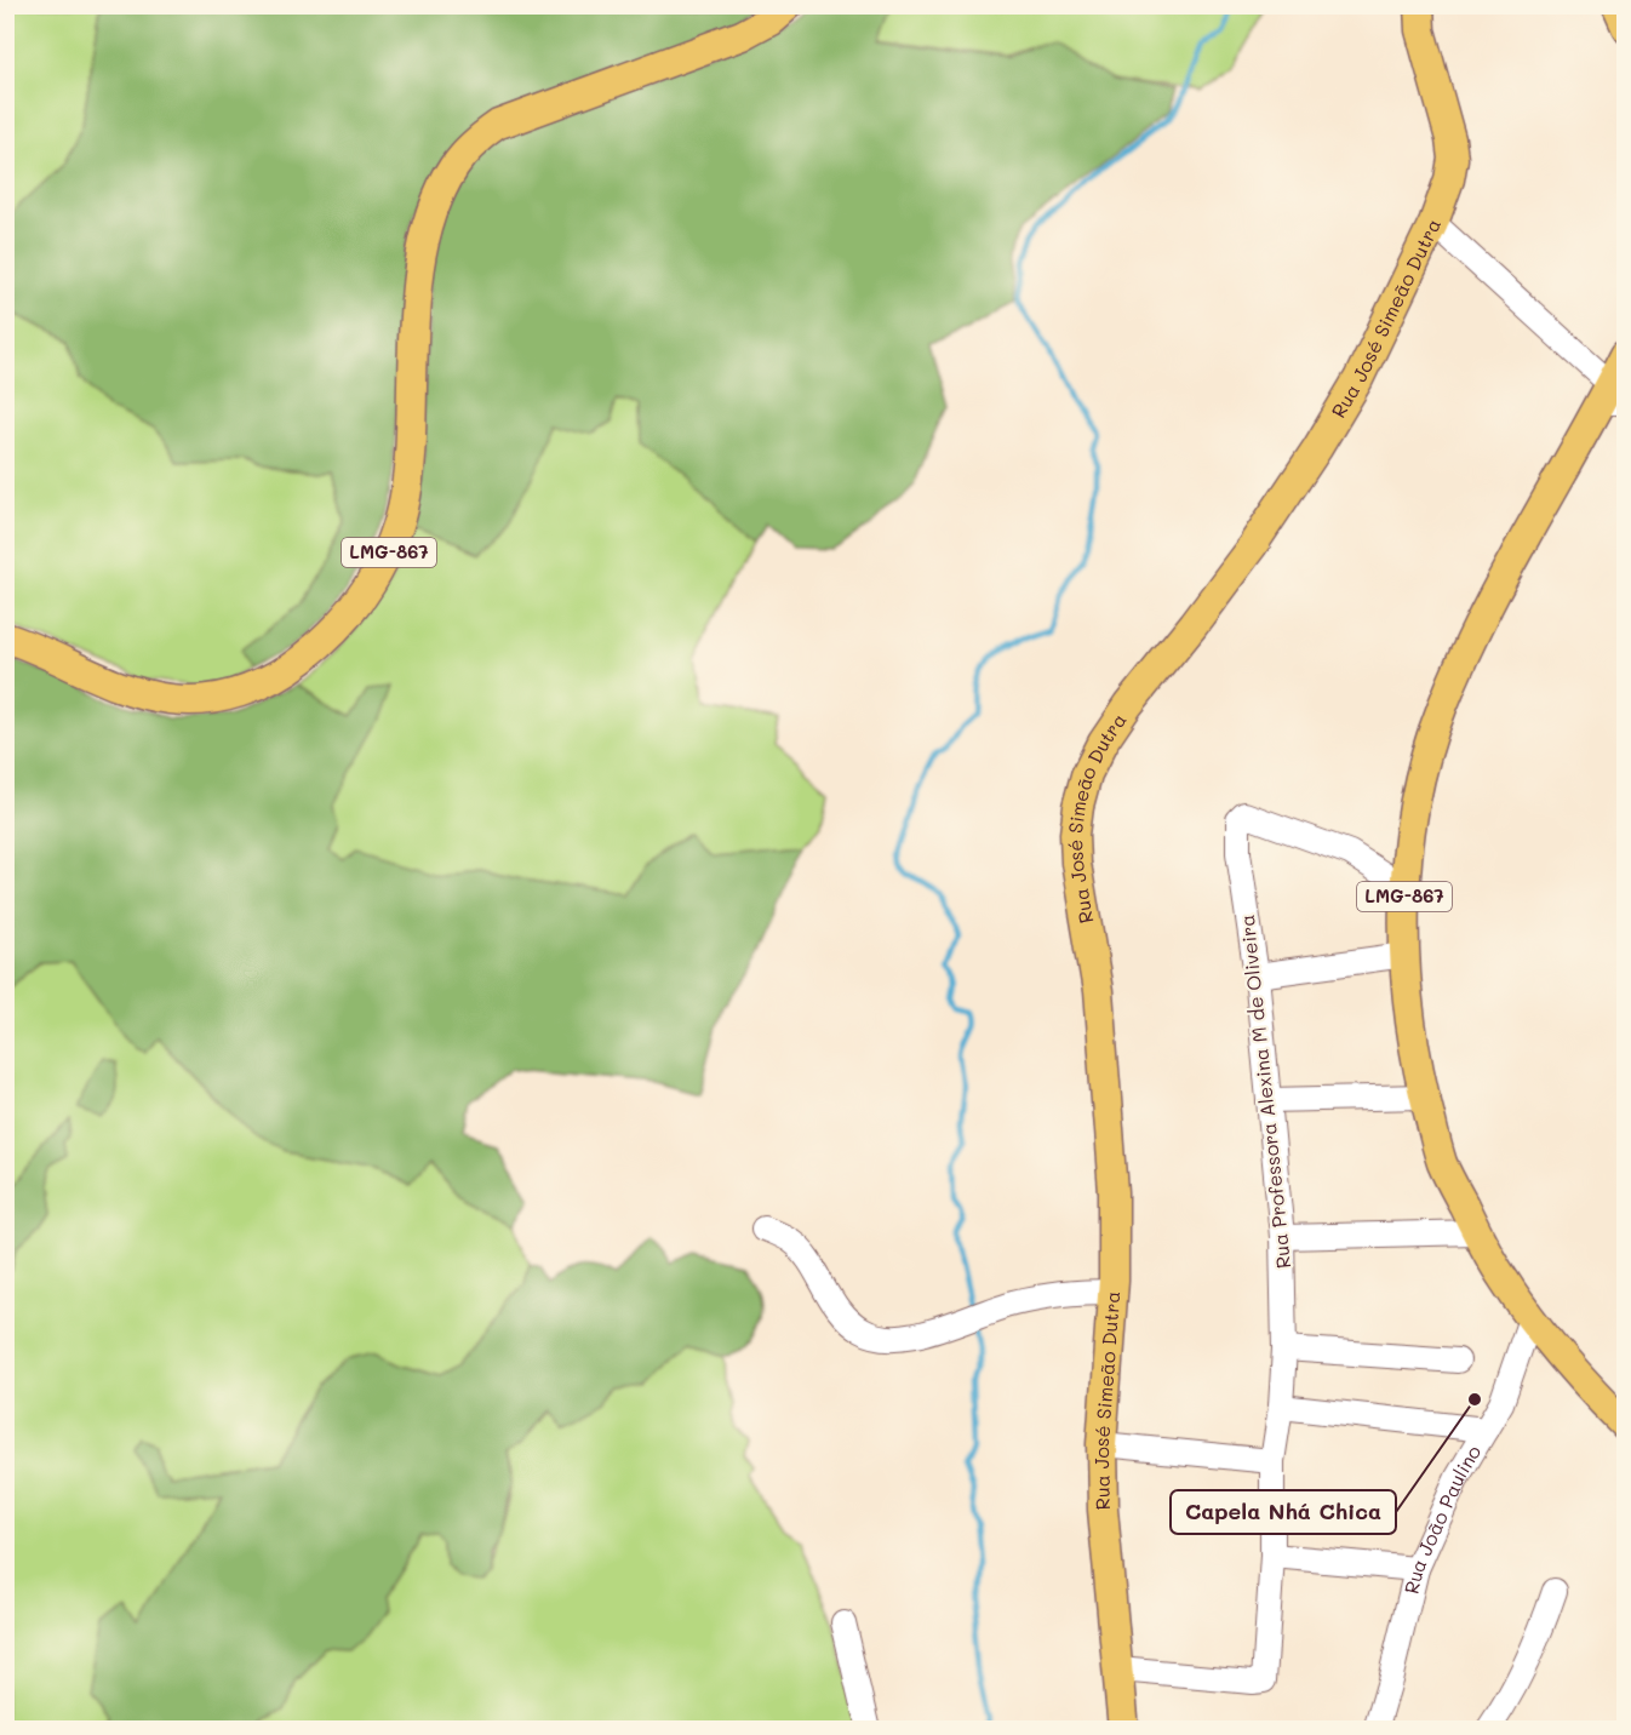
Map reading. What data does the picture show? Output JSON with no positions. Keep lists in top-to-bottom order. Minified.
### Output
{"streets":{"main road":["Rua José Simeão Dutra","LMG-867"],"street":["Rua Professora Alexina M de Oliveira","Rua João Paulino"]},"crossings":[["Rua José Simeão Dutra","Rua Professora Alexina M de Oliveira"],["LMG-867","Rua Professora Alexina M de Oliveira"],["LMG-867","Rua João Paulino"]],"places":["Capela Nhá Chica"]}
